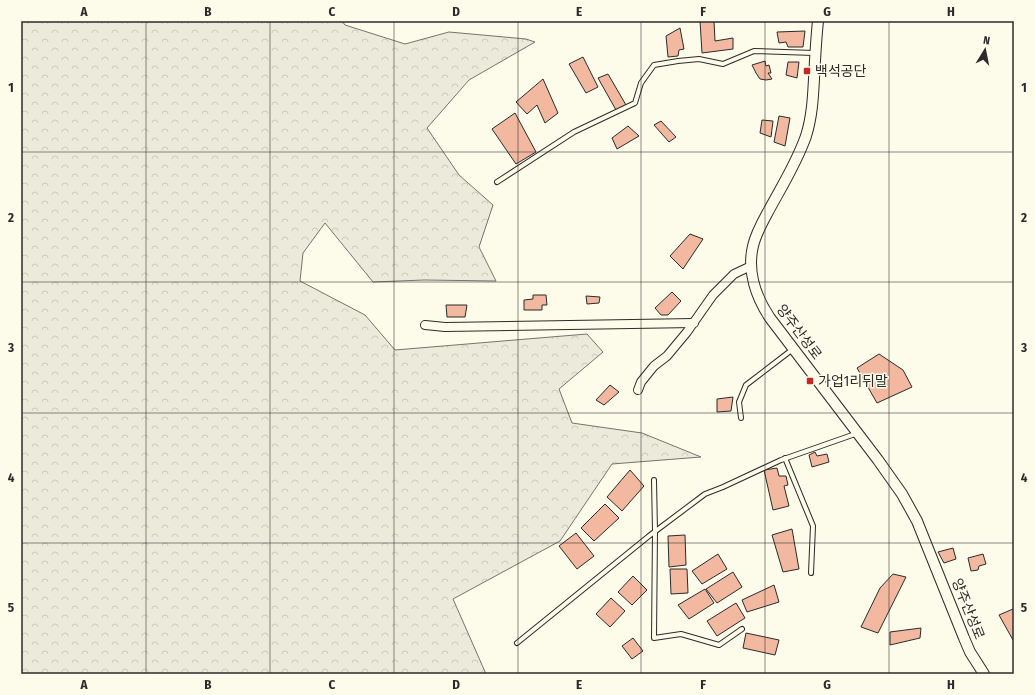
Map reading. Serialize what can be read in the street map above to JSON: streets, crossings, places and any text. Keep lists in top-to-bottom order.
{
  "streets": {
    "street": ["양주산성로"]
  },
  "places": {
    "transit": ["백석공단", "가업1리뒤말"]
  },
  "north": "top",
  "grid": {
    "columns": [
      "A",
      "B",
      "C",
      "D",
      "E",
      "F",
      "G",
      "H"
    ],
    "rows": [
      "1",
      "2",
      "3",
      "4",
      "5"
    ]
  }
}
